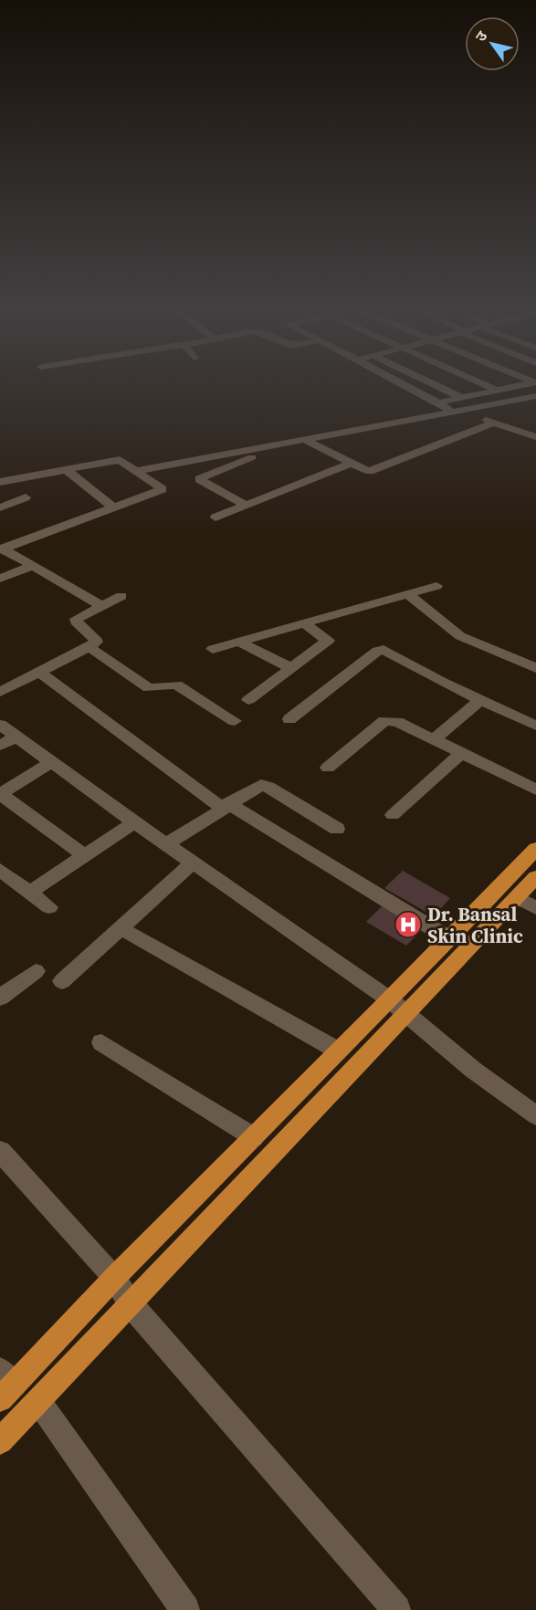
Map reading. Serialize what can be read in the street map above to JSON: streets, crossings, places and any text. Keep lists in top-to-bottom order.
{
  "places": {
    "hospital": ["Dr. Bansal Skin Clinic"]
  },
  "north": "top left"
}
